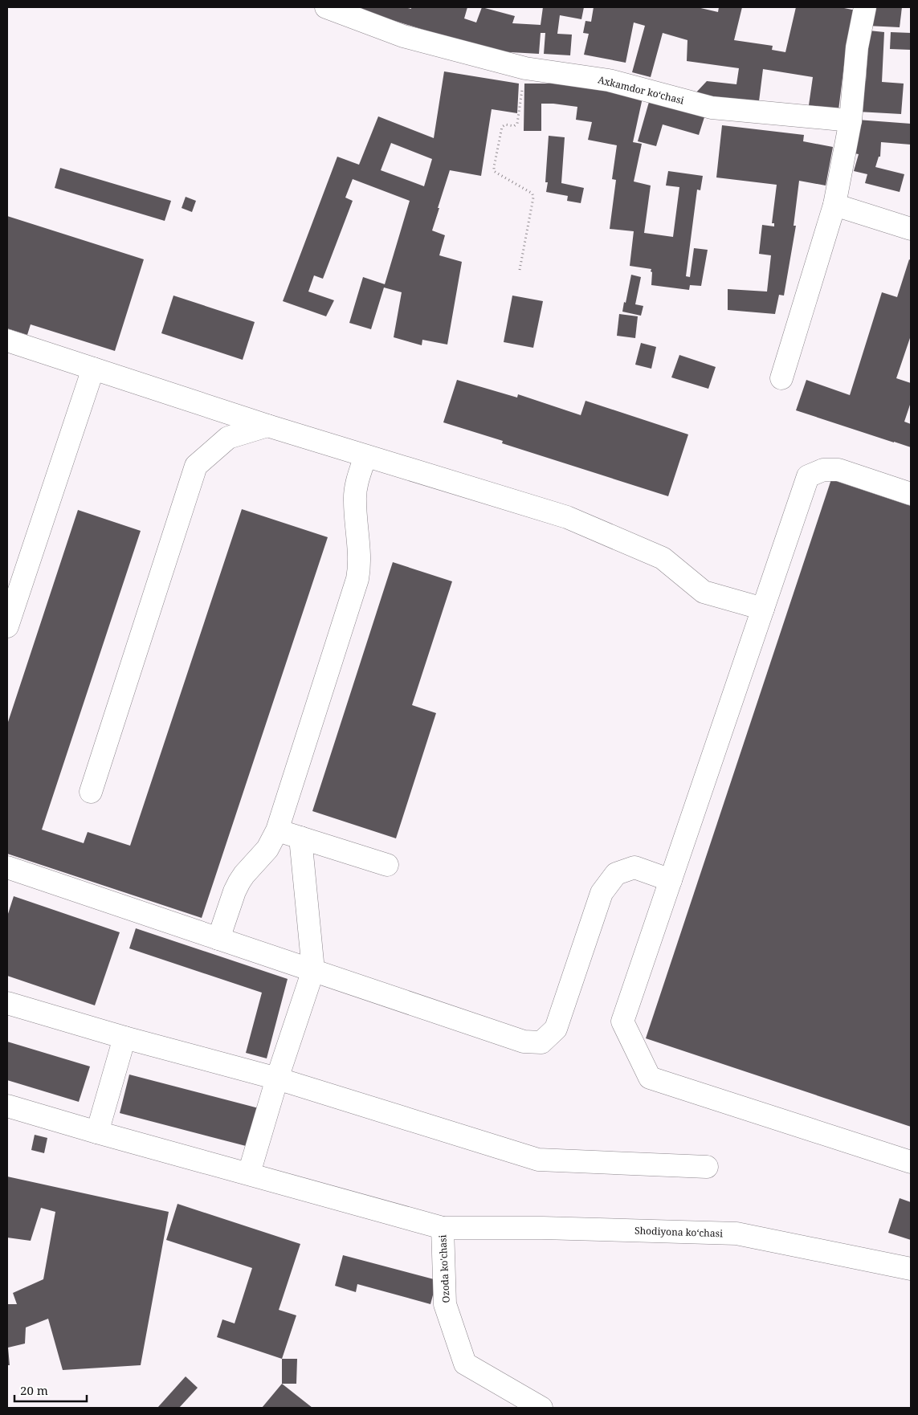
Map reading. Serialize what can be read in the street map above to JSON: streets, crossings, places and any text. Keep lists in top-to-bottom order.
{
  "streets": {
    "street": ["Axkamdor koʻchasi", "Shodiyona koʻchasi", "Ozoda ko'chasi"]
  },
  "crossings": [
    ["Shodiyona koʻchasi", "Ozoda ko'chasi"]
  ],
  "scale_bar": "20 m"
}
